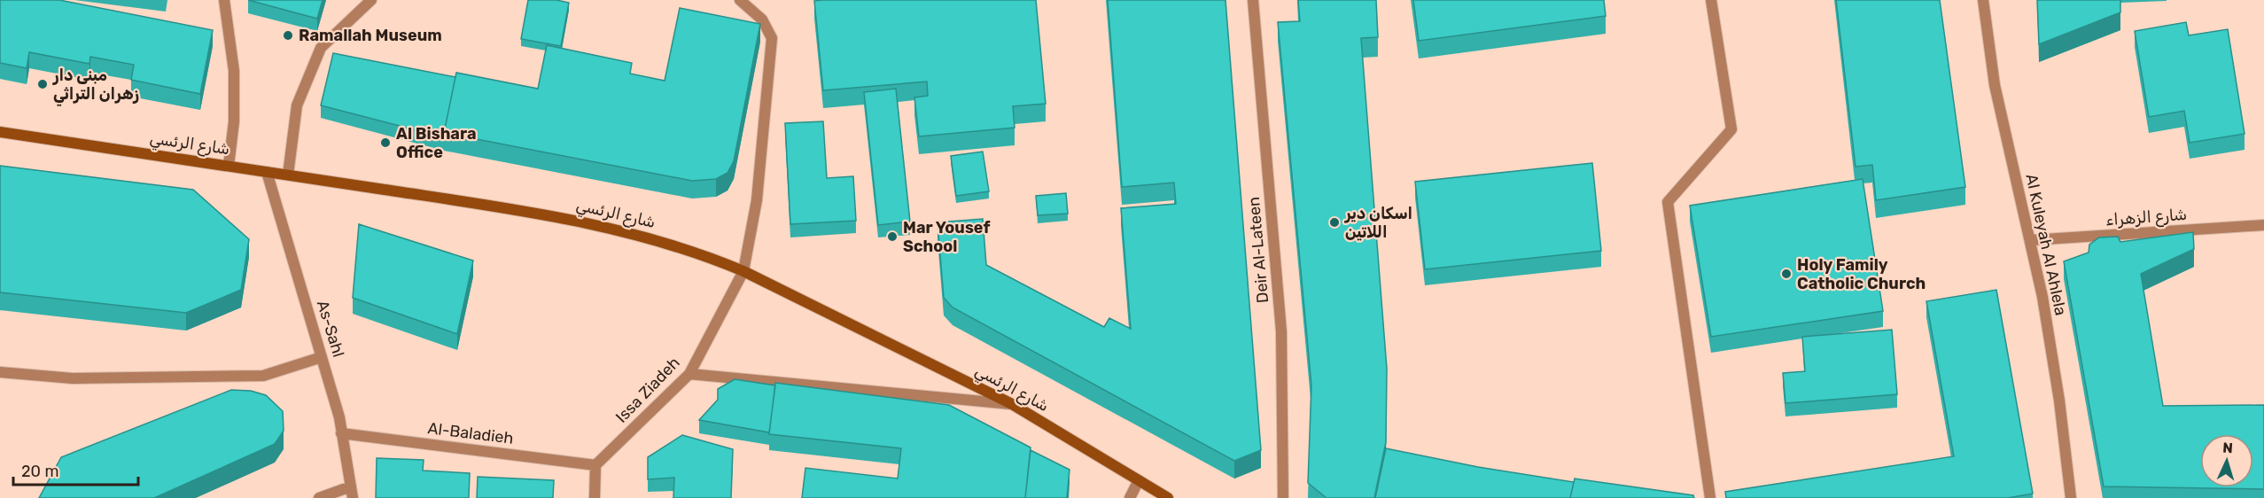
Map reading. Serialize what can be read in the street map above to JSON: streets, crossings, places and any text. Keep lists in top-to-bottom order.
{
  "streets": {
    "main road": ["شارع الرئسي"],
    "street": [
      "شارع الزهراء",
      "Al Kuleyah Al Ahlela",
      "Deir Al-Lateen",
      "As-Sahl",
      "Issa Ziadeh",
      "Al-Baladieh"
    ]
  },
  "crossings": [
    ["شارع الرئسي", "As-Sahl"],
    ["شارع الرئسي", "Issa Ziadeh"],
    ["شارع الزهراء", "Al Kuleyah Al Ahlela"],
    ["As-Sahl", "Al-Baladieh"],
    ["Issa Ziadeh", "Al-Baladieh"]
  ],
  "places": [
    "Ramallah Museum",
    "مبنى دار زهران التراثي",
    "Al Bishara Office",
    "اسكان دير اللاتين",
    "Mar Yousef School",
    "Holy Family Catholic Church"
  ],
  "scale_bar": "20 m",
  "north": "top"
}
